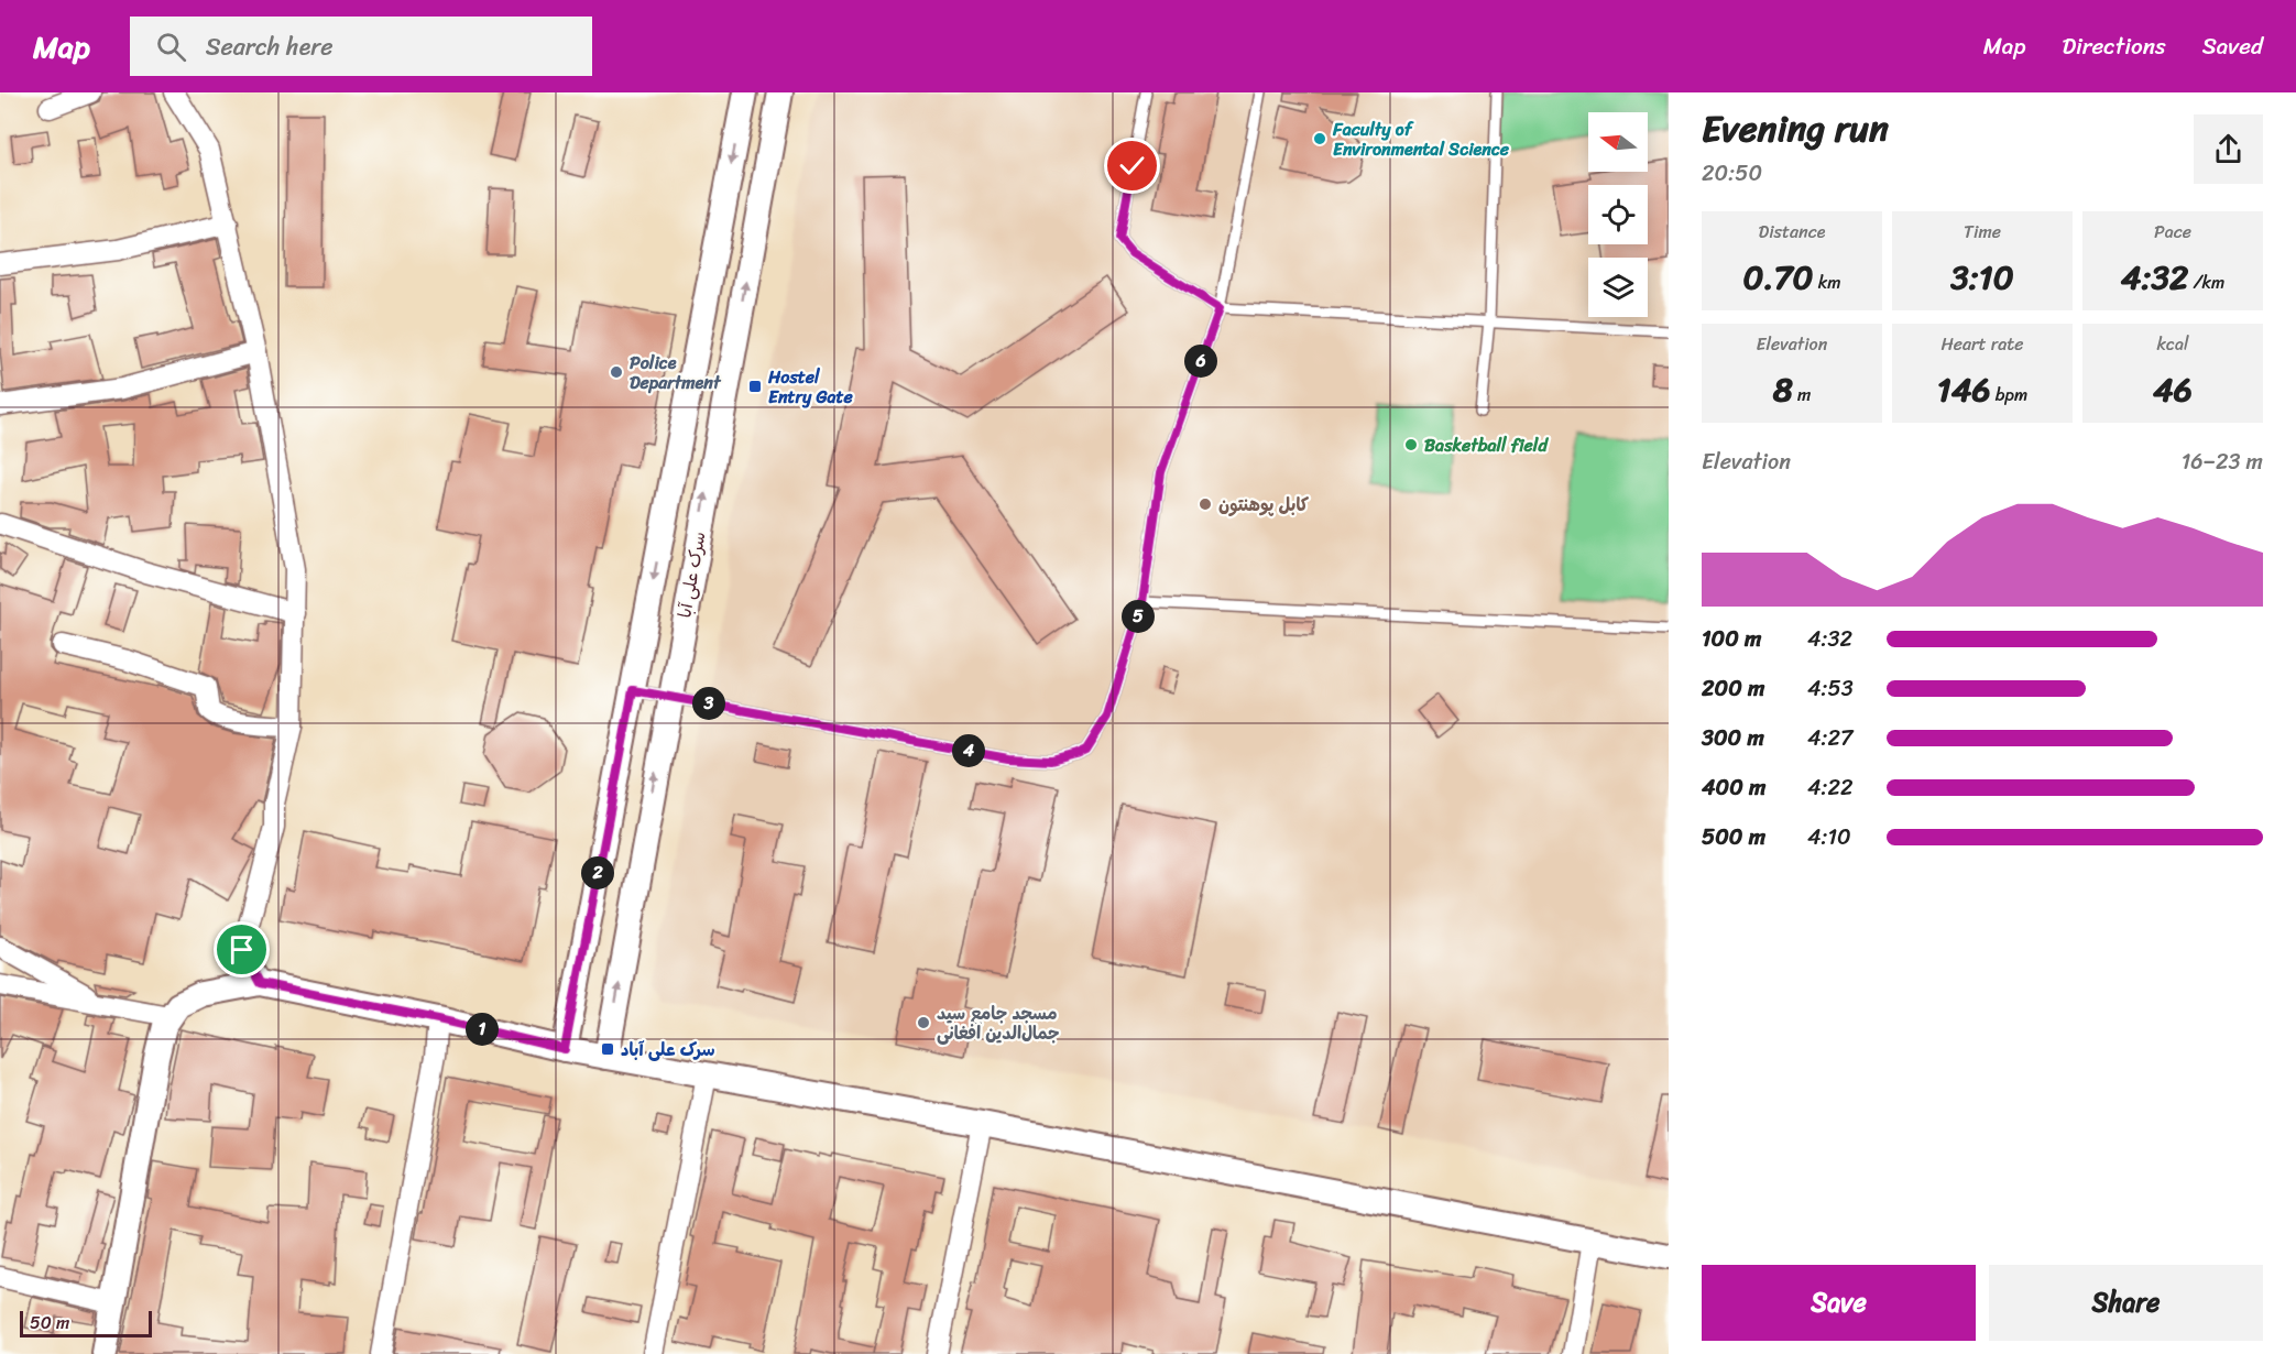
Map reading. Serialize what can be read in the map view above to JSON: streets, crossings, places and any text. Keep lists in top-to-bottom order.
{
  "streets": {
    "street": ["سرک علی آبا"]
  },
  "places": {
    "other": [
      "Faculty of Environmental Science",
      "Police Department",
      "Basketball field",
      "کابل پوهنتون",
      "مسجد جامع سید جمال‌الدین افغانی"
    ],
    "transit": ["Hostel Entry Gate", "سرک علی آباد"]
  },
  "scale_bar": "50 m",
  "north": "left",
  "page": {
    "header": "Map",
    "search": "Search here",
    "nav": ["Map", "Directions", "Saved"],
    "heading": ["Evening run", "20:50"],
    "stats": [
      ["Distance", "0.70 km"],
      ["Time", "3:10"],
      ["Pace", "4:32 /km"],
      ["Elevation", "8 m"],
      ["Heart rate", "146 bpm"],
      ["kcal", "46"]
    ],
    "pins": [
      "6",
      "5",
      "3",
      "4",
      "2",
      "1"
    ],
    "chart": ["Elevation", "16–23 m"],
    "list": [
      {
        "name": "100 m",
        "note": "4:32"
      },
      {
        "name": "200 m",
        "note": "4:53"
      },
      {
        "name": "300 m",
        "note": "4:27"
      },
      {
        "name": "400 m",
        "note": "4:22"
      },
      {
        "name": "500 m",
        "note": "4:10"
      }
    ],
    "buttons": ["Save", "Share"],
    "scale": "50 m"
  }
}
